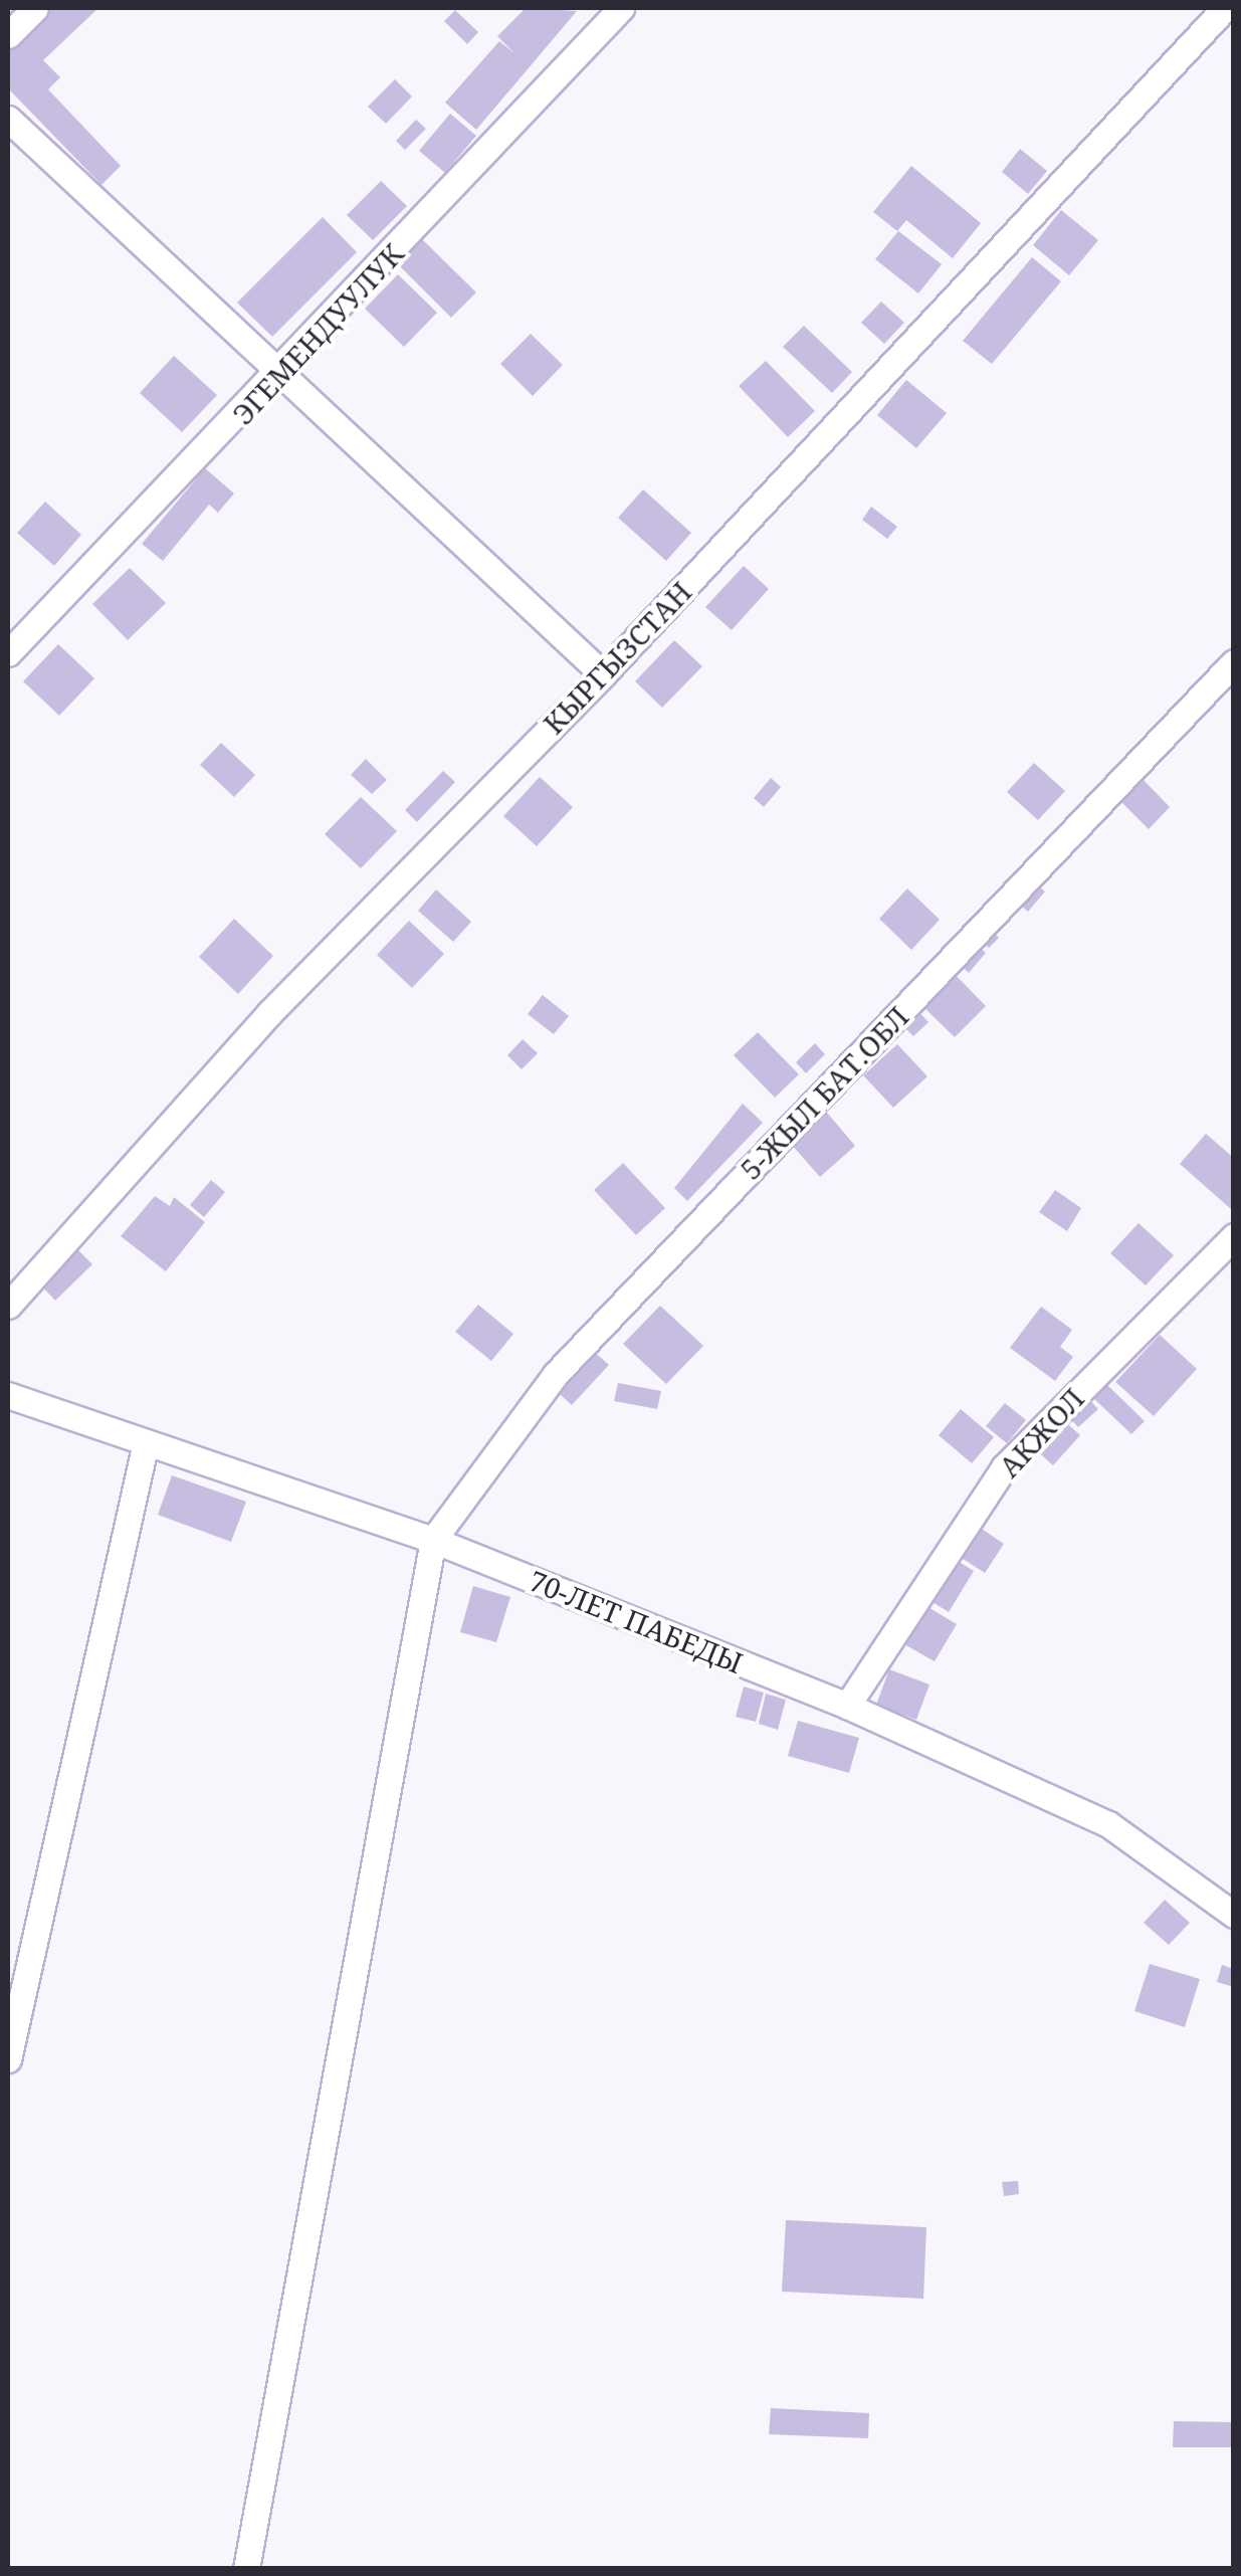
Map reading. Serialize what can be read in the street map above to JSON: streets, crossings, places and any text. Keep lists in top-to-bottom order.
{
  "streets": {
    "street": [
      "ЭГЕМЕНДУУЛУК",
      "КЫРГЫЗСТАН",
      "5-ЖЫЛ БАТ.ОБЛ",
      "АКЖОЛ",
      "70-ЛЕТ ПАБЕДЫ"
    ]
  },
  "crossings": [
    ["5-ЖЫЛ БАТ.ОБЛ", "70-ЛЕТ ПАБЕДЫ"],
    ["АКЖОЛ", "70-ЛЕТ ПАБЕДЫ"]
  ]
}
